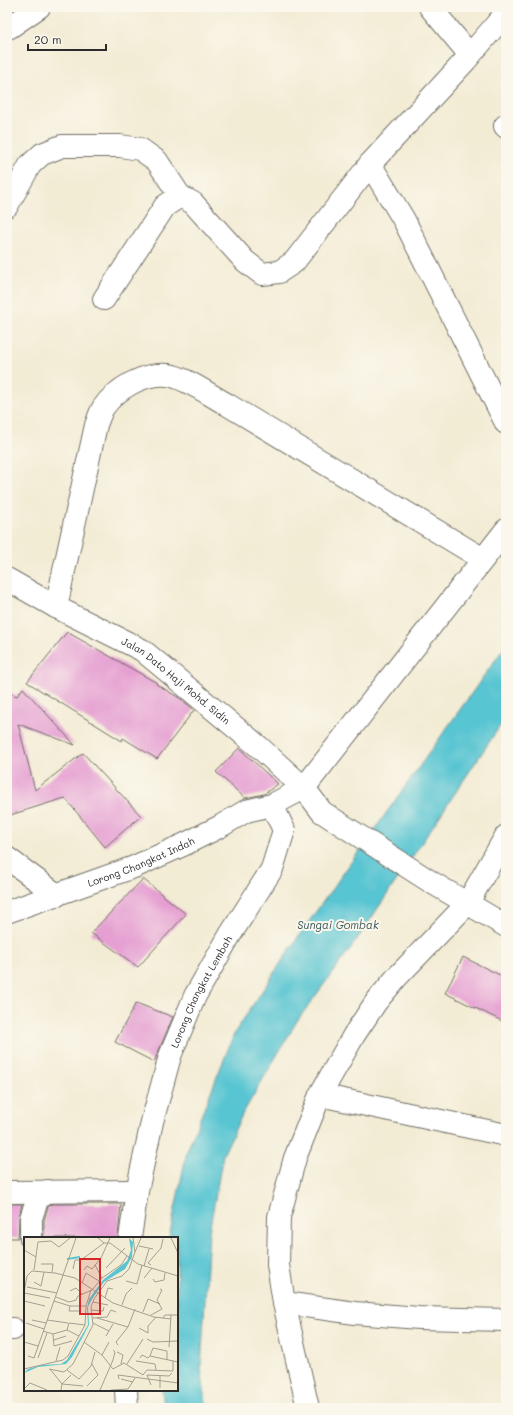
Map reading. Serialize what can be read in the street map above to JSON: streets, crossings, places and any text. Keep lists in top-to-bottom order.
{
  "streets": {
    "street": ["Jalan Dato Haji Mohd. Sidin", "Lorong Changkat Indah", "Lorong Changkat Lembah"]
  },
  "crossings": [
    ["Jalan Dato Haji Mohd. Sidin", "Lorong Changkat Indah"],
    ["Lorong Changkat Indah", "Lorong Changkat Lembah"]
  ],
  "water": ["Sungai Gombak"],
  "scale_bar": "20 m"
}
